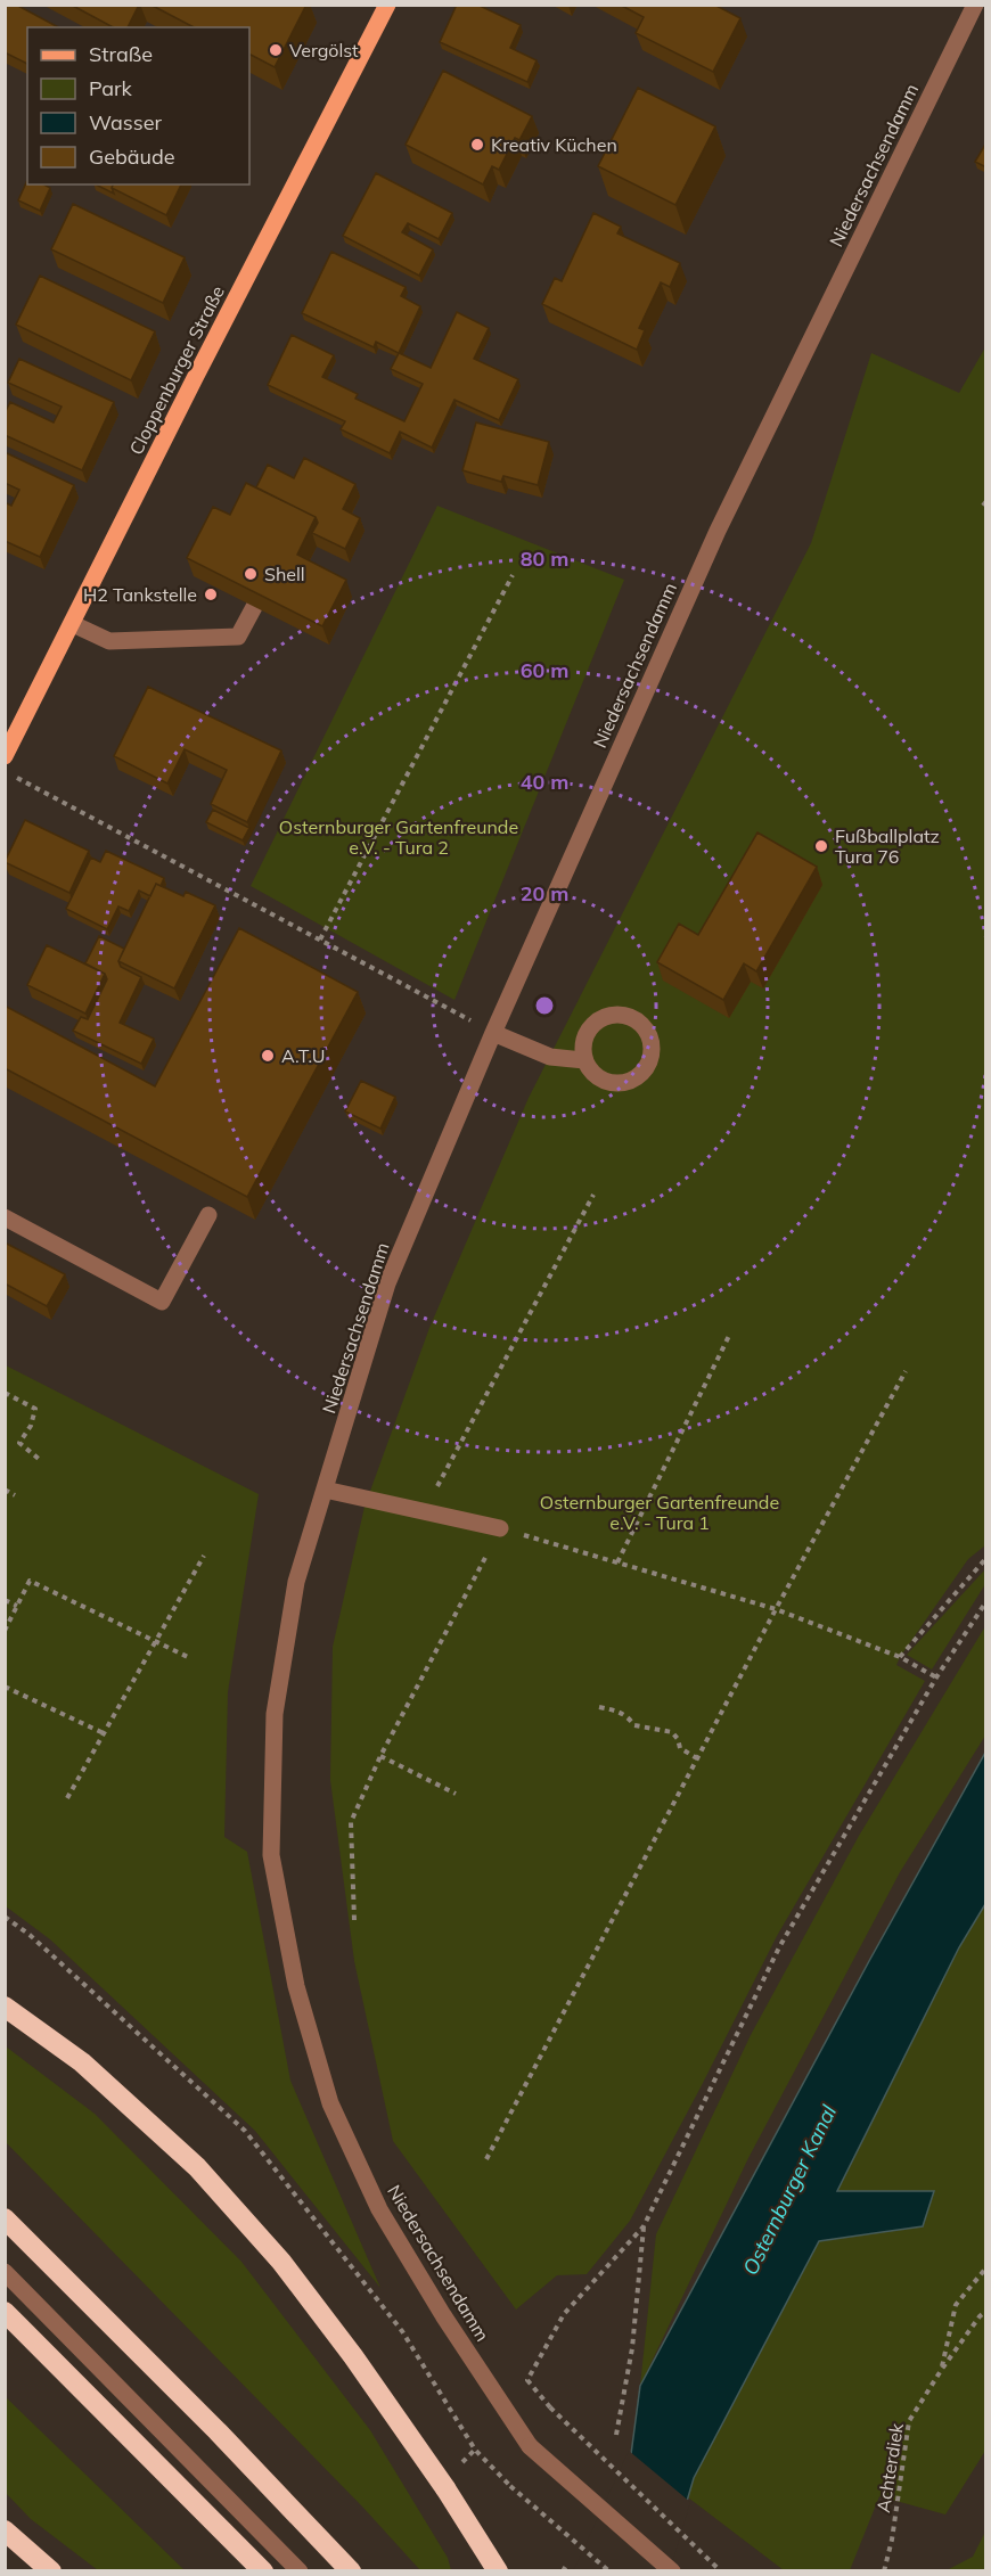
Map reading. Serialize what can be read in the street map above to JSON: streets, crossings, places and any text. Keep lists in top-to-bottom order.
{
  "streets": {
    "main road": ["Cloppenburger Straße"],
    "street": ["Niedersachsendamm"],
    "path": ["Achterdiek"]
  },
  "water": ["Osternburger Kanal"],
  "parks": ["Osternburger Gartenfreunde e.V. - Tura 2", "Osternburger Gartenfreunde e.V. - Tura 1"],
  "places": [
    "Vergölst",
    "Kreativ Küchen",
    "Shell",
    "H2 Tankstelle",
    "Fußballplatz Tura 76",
    "A.T.U"
  ],
  "legend": [
    "Straße",
    "Park",
    "Wasser",
    "Gebäude"
  ],
  "rings": [
    "80 m",
    "60 m",
    "40 m",
    "20 m"
  ]
}
